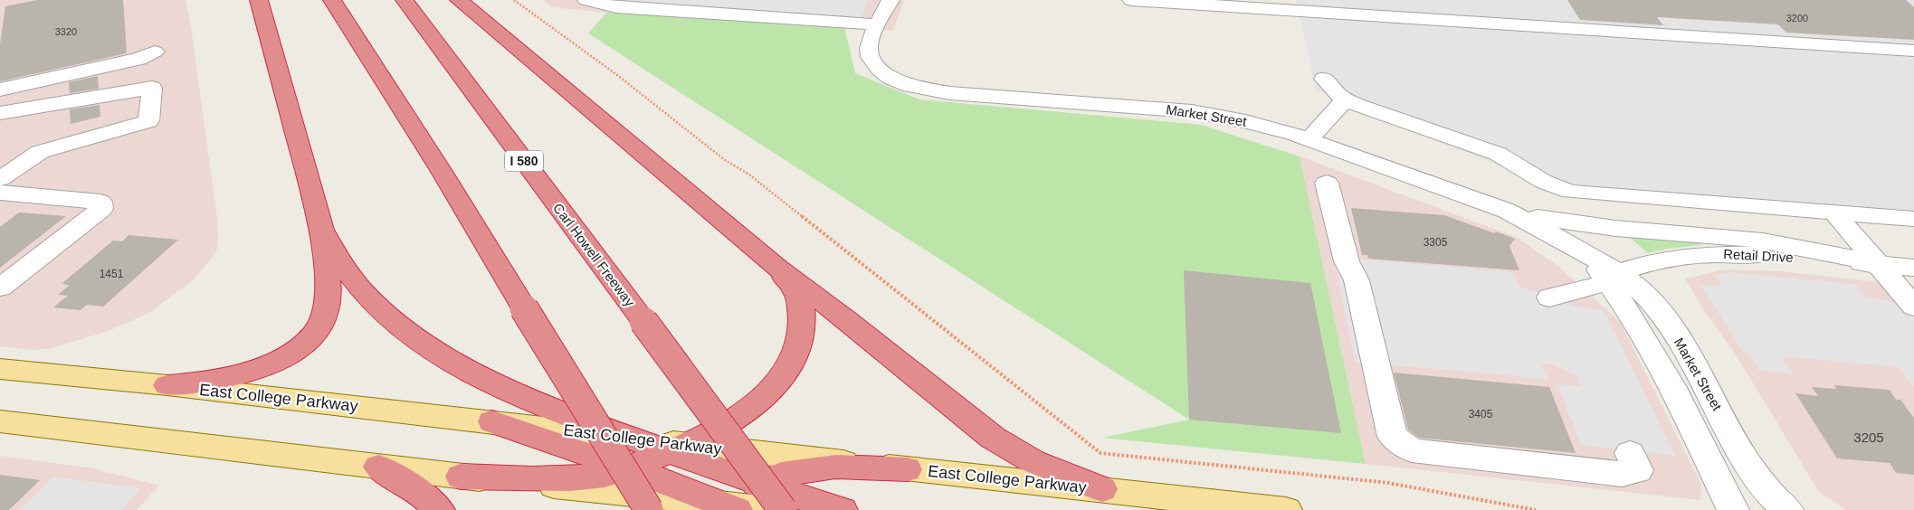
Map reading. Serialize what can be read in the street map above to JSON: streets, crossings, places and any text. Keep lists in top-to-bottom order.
{
  "streets": {
    "highway": ["I 580", "Carl Howell Freeway"],
    "main road": ["East College Parkway"],
    "street": ["Market Street", "Retail Drive"]
  },
  "crossings": [
    ["Market Street", "Retail Drive"]
  ],
  "house_numbers": [
    "3200",
    "3320",
    "3305",
    "1451",
    "3405",
    "3205"
  ]
}
